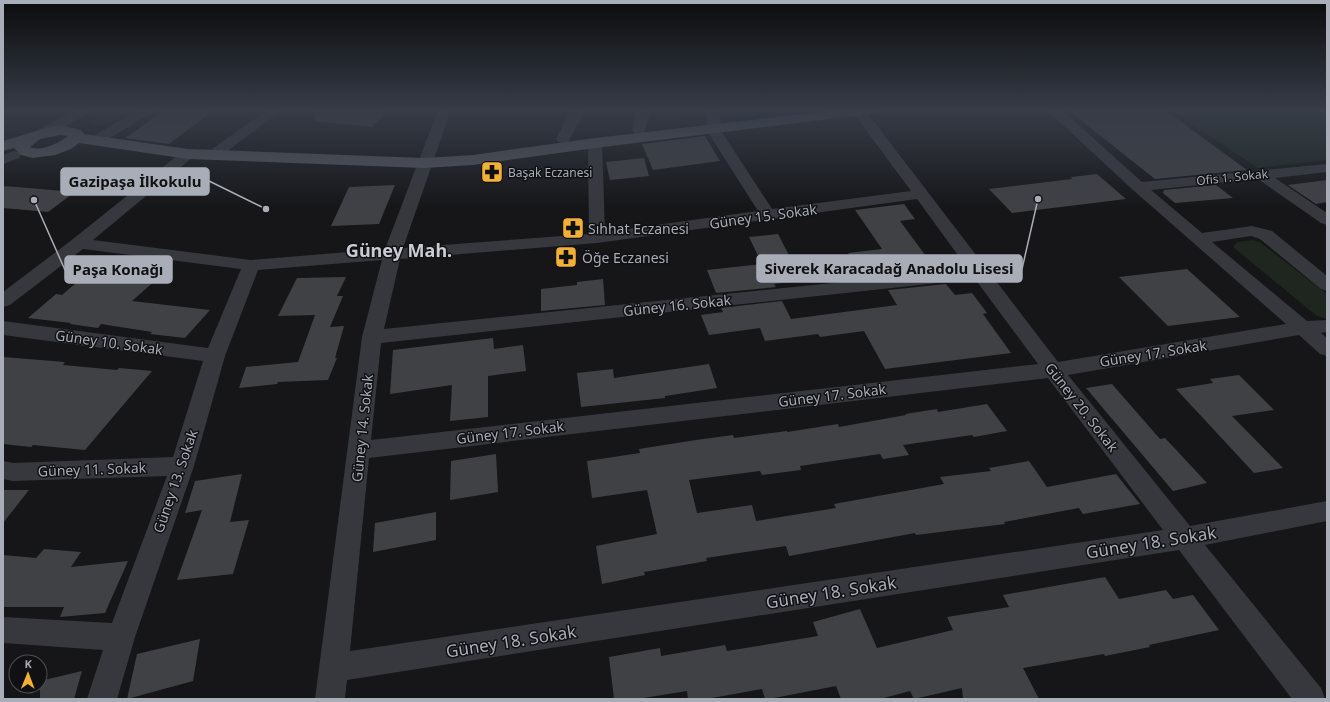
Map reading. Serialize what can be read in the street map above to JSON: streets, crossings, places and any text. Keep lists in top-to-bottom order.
{
  "streets": {
    "street": [
      "Ofis 1. Sokak",
      "Güney 15. Sokak",
      "Güney 16. Sokak",
      "Güney 10. Sokak",
      "Güney 17. Sokak",
      "Güney 20. Sokak",
      "Güney 14. Sokak",
      "Güney 11. Sokak",
      "Güney 13. Sokak",
      "Güney 18. Sokak"
    ]
  },
  "crossings": [
    ["Güney 15. Sokak", "Güney 20. Sokak"],
    ["Güney 15. Sokak", "Güney 14. Sokak"],
    ["Güney 15. Sokak", "Güney 13. Sokak"],
    ["Güney 16. Sokak", "Güney 20. Sokak"],
    ["Güney 16. Sokak", "Güney 14. Sokak"],
    ["Güney 10. Sokak", "Güney 13. Sokak"],
    ["Güney 17. Sokak", "Güney 20. Sokak"],
    ["Güney 17. Sokak", "Güney 14. Sokak"],
    ["Güney 20. Sokak", "Güney 18. Sokak"],
    ["Güney 14. Sokak", "Güney 18. Sokak"],
    ["Güney 11. Sokak", "Güney 13. Sokak"]
  ],
  "districts": ["Güney Mah."],
  "places": {
    "pharmacy": ["Başak Eczanesi", "Sıhhat Eczanesi", "Öğe Eczanesi"],
    "other": ["Siverek Karacadağ Anadolu Lisesi", "Paşa Konağı", "Gazipaşa İlkokulu"]
  },
  "north": "top"
}
